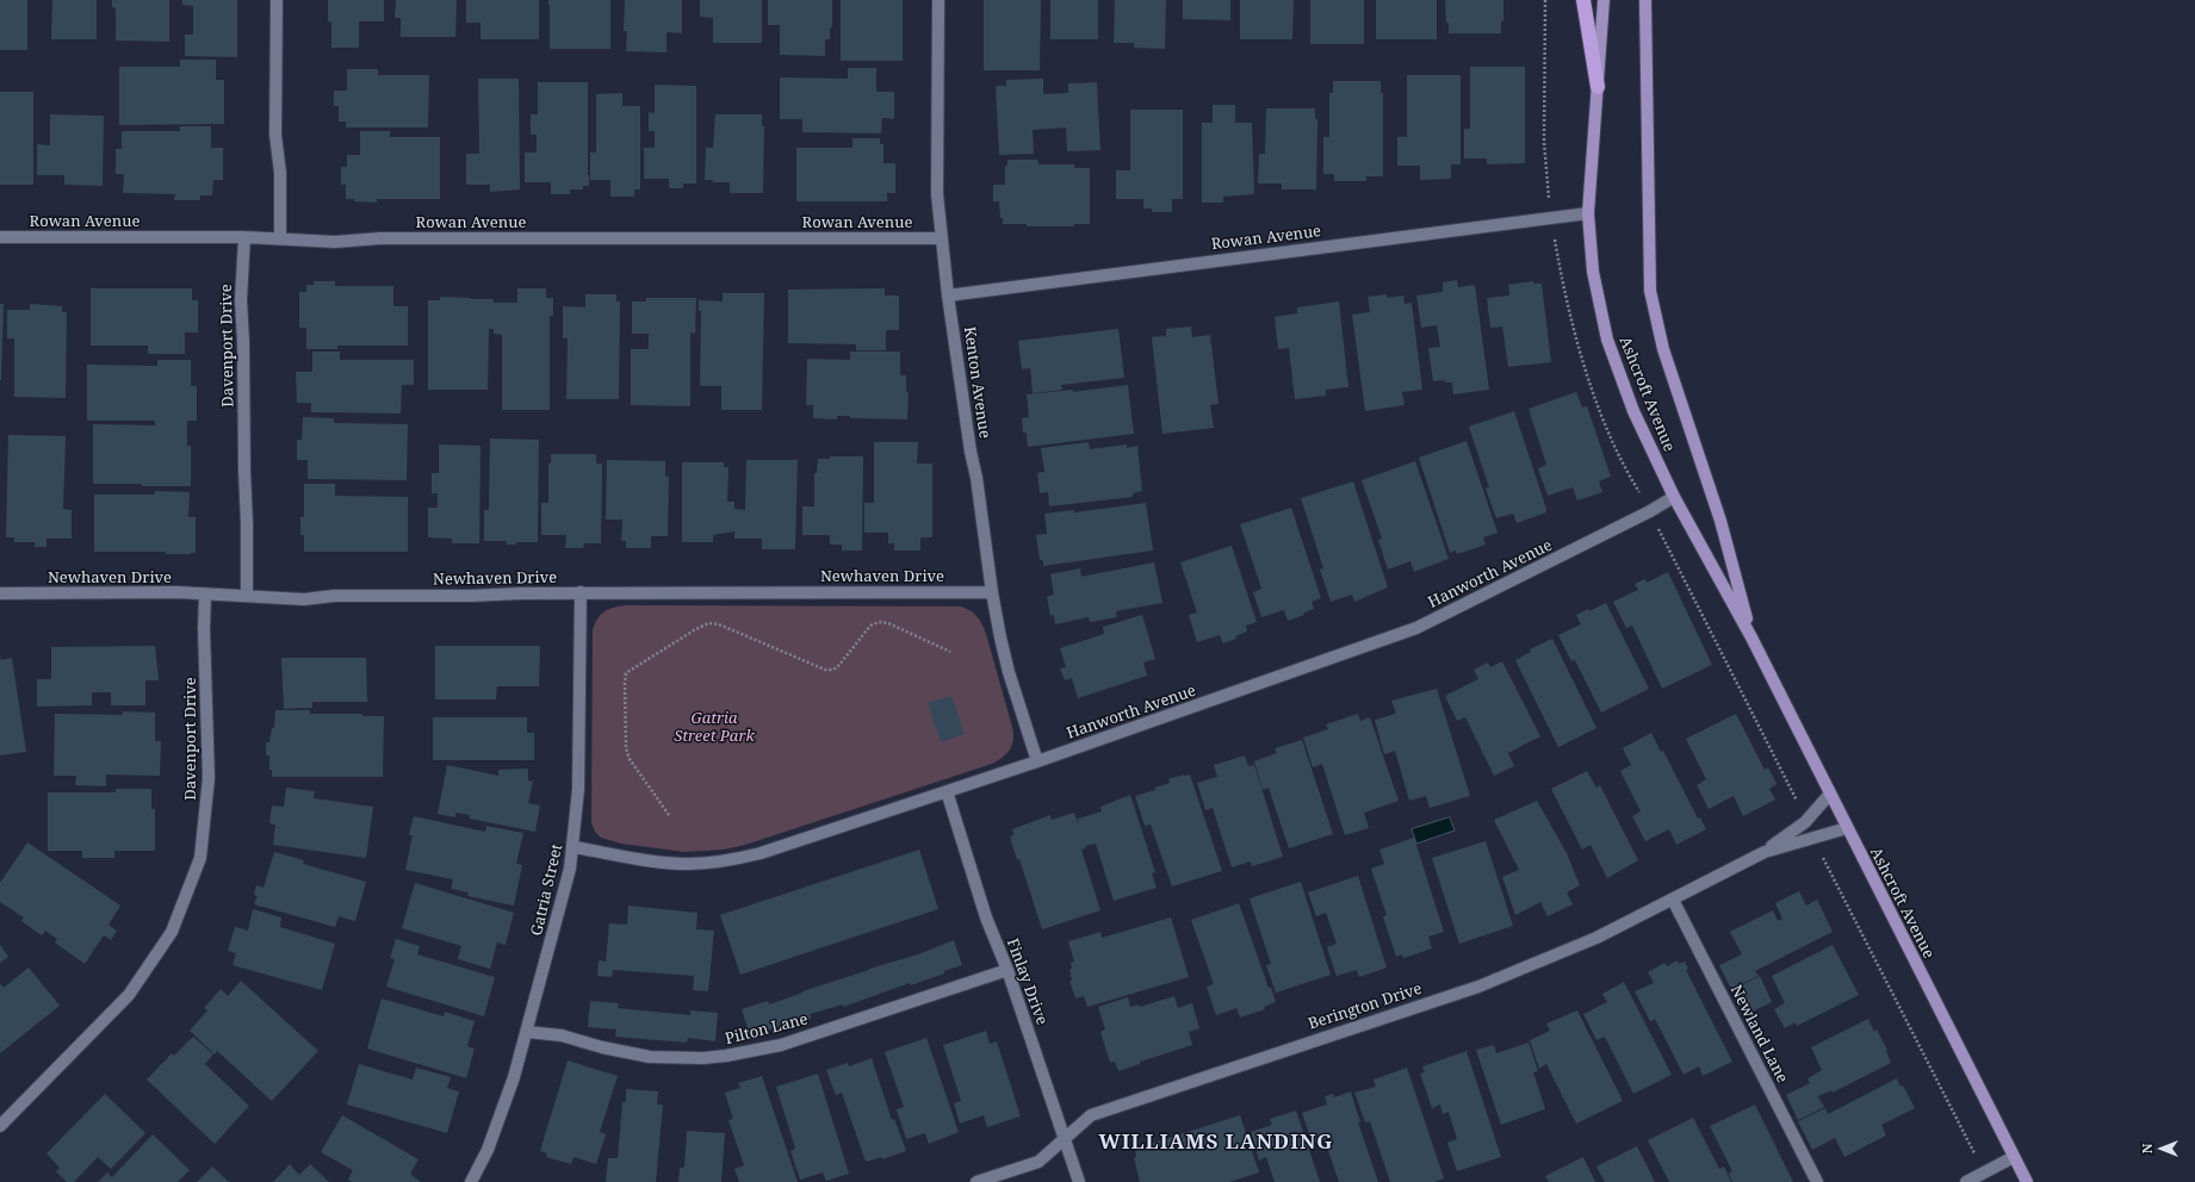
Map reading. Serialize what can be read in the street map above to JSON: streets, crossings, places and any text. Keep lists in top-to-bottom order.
{
  "streets": {
    "main road": ["Ashcroft Avenue"],
    "street": [
      "Rowan Avenue",
      "Davenport Drive",
      "Kenton Avenue",
      "Hanworth Avenue",
      "Newhaven Drive",
      "Gatria Street",
      "Finlay Drive",
      "Berington Drive",
      "Pilton Lane",
      "Newland Lane"
    ]
  },
  "crossings": [
    ["Rowan Avenue", "Davenport Drive"],
    ["Rowan Avenue", "Kenton Avenue"],
    ["Rowan Avenue", "Ashcroft Avenue"],
    ["Davenport Drive", "Newhaven Drive"],
    ["Kenton Avenue", "Hanworth Avenue"],
    ["Kenton Avenue", "Newhaven Drive"],
    ["Ashcroft Avenue", "Hanworth Avenue"],
    ["Ashcroft Avenue", "Berington Drive"],
    ["Hanworth Avenue", "Gatria Street"],
    ["Hanworth Avenue", "Finlay Drive"],
    ["Newhaven Drive", "Gatria Street"],
    ["Gatria Street", "Pilton Lane"],
    ["Finlay Drive", "Berington Drive"],
    ["Finlay Drive", "Pilton Lane"],
    ["Berington Drive", "Newland Lane"]
  ],
  "districts": ["WILLIAMS LANDING"],
  "parks": ["Gatria Street Park"],
  "north": "left"
}
